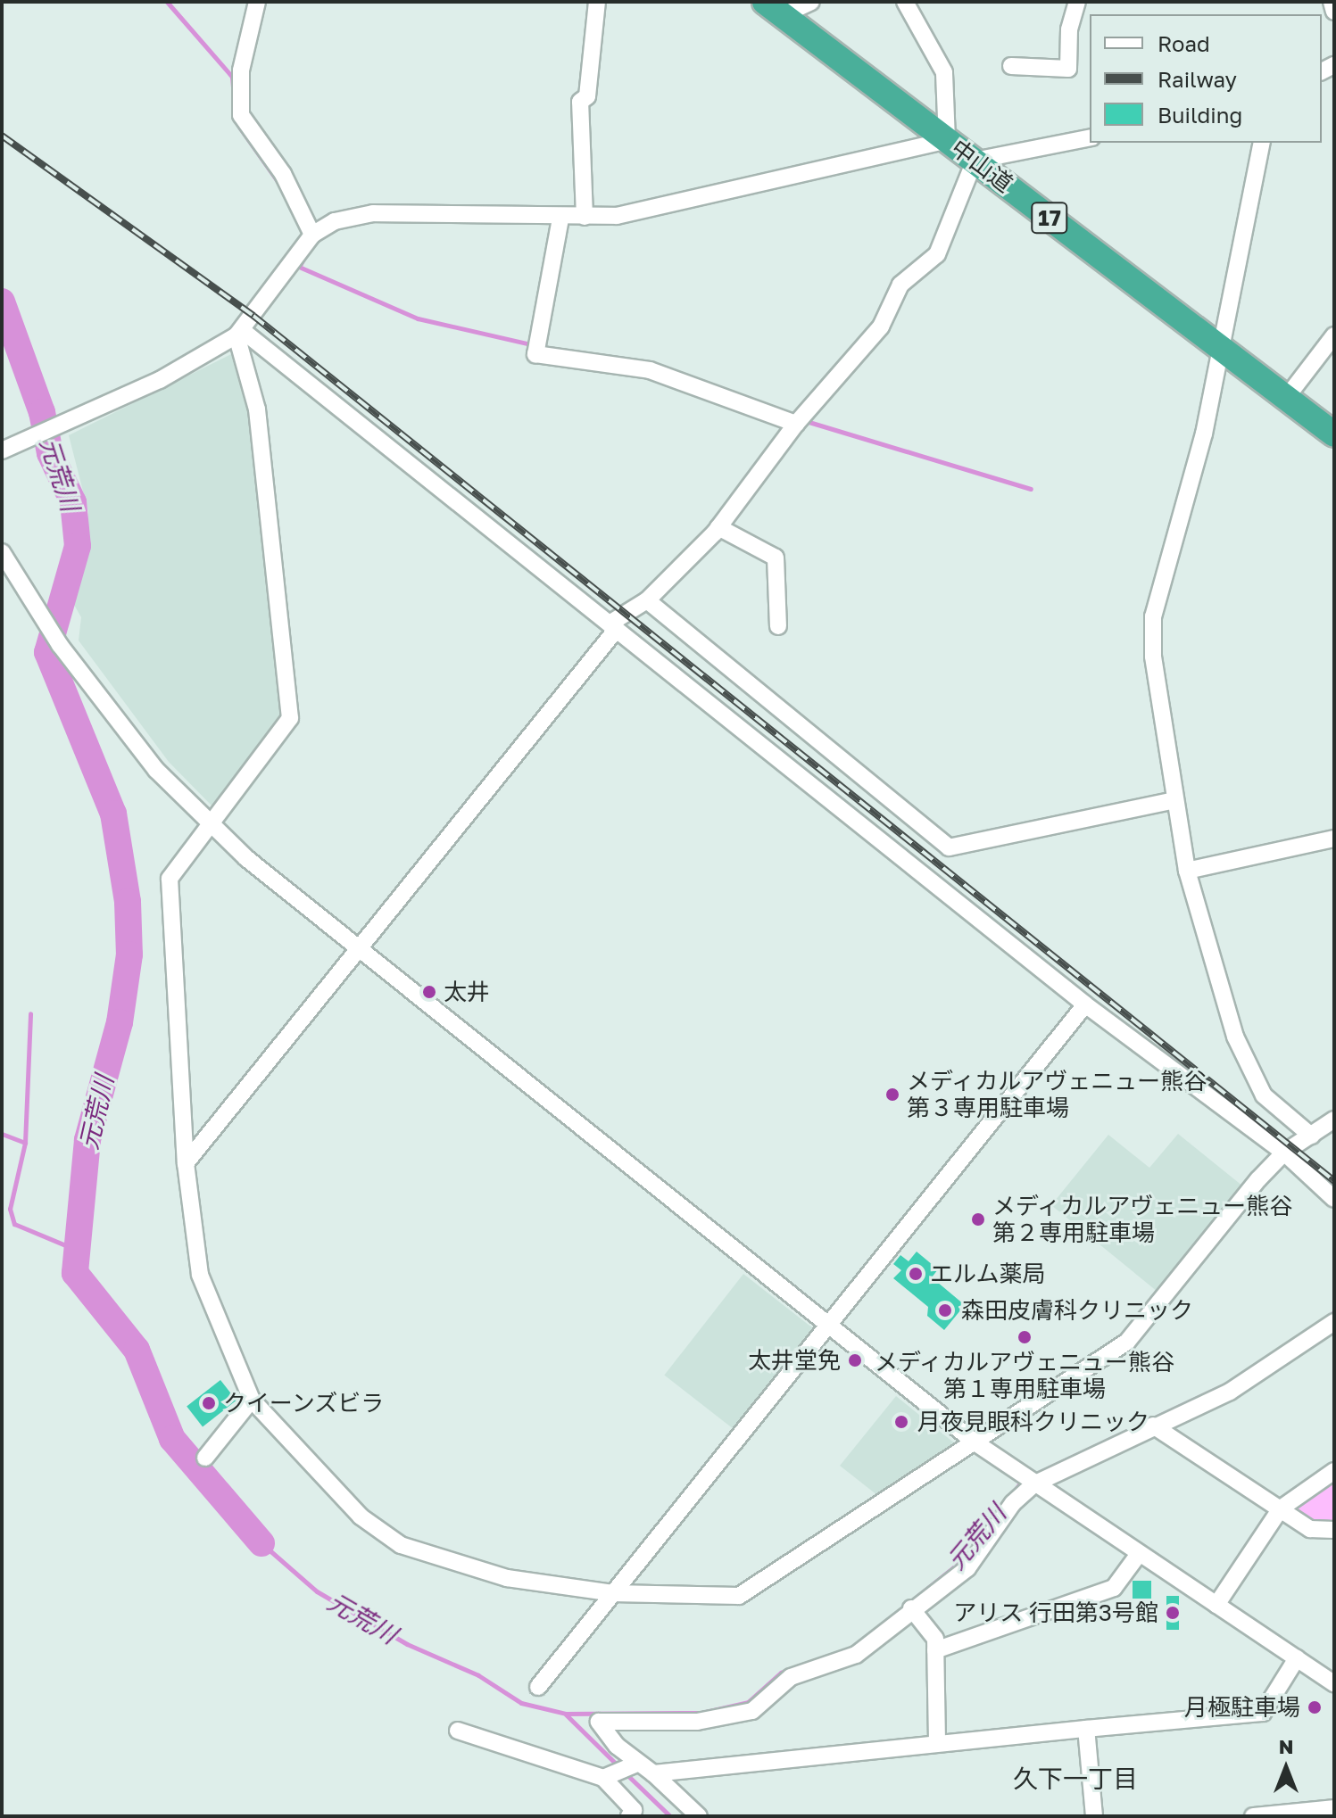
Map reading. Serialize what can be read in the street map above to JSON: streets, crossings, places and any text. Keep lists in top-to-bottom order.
{
  "streets": {
    "highway": ["中山道", "17"]
  },
  "districts": ["久下一丁目"],
  "water": ["元荒川"],
  "places": [
    "太井",
    "メディカルアヴェニュー熊谷 第３専用駐車場",
    "メディカルアヴェニュー熊谷 第２専用駐車場",
    "エルム薬局",
    "森田皮膚科クリニック",
    "メディカルアヴェニュー熊谷 第１専用駐車場",
    "太井堂免",
    "クイーンズビラ",
    "月夜見眼科クリニック",
    "アリス 行田第3号館",
    "月極駐車場"
  ],
  "legend": ["Road", "Railway", "Building"],
  "north": "top"
}
